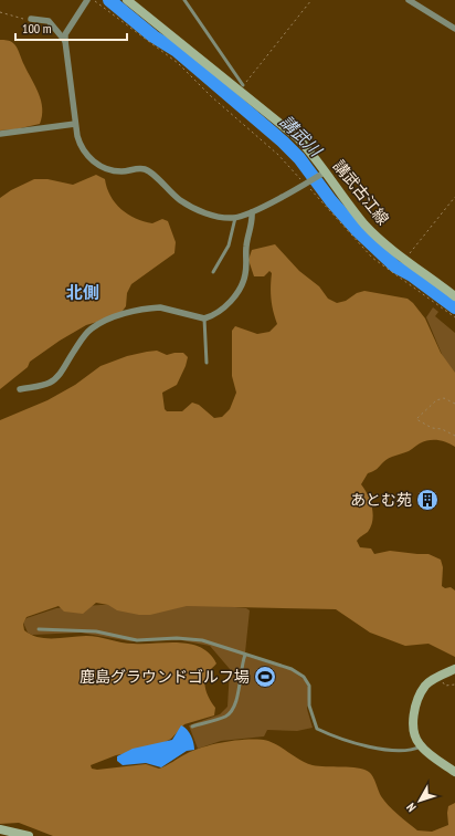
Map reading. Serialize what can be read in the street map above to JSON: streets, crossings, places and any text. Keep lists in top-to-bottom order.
{
  "streets": {
    "main road": ["講武古江線"]
  },
  "districts": ["北側"],
  "water": ["講武川"],
  "places": {
    "building": ["あとむ苑"],
    "sports": ["鹿島グラウンドゴルフ場"]
  },
  "scale_bar": "100 m",
  "north": "bottom left"
}
